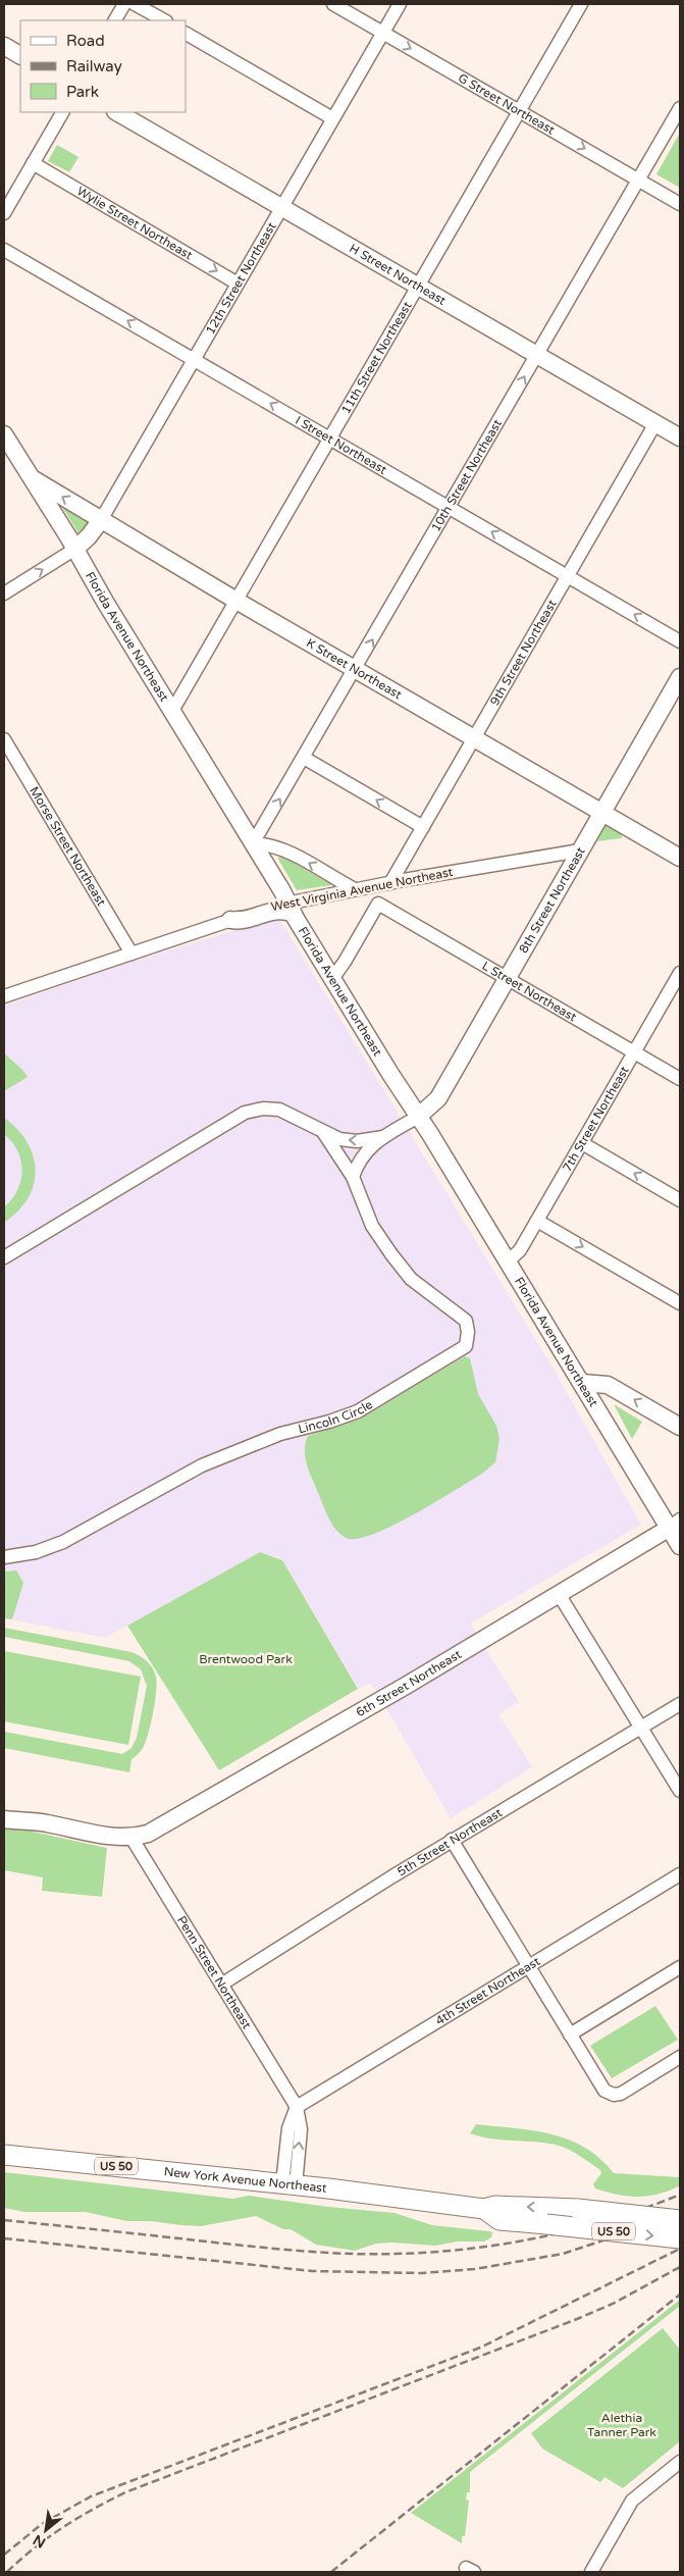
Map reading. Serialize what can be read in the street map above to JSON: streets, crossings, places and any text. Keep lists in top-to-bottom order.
{
  "streets": {
    "highway": ["US 50", "New York Avenue Northeast"],
    "main road": [
      "H Street Northeast",
      "12th Street Northeast",
      "Florida Avenue Northeast",
      "K Street Northeast",
      "8th Street Northeast",
      "6th Street Northeast"
    ],
    "street": [
      "G Street Northeast",
      "Wylie Street Northeast",
      "11th Street Northeast",
      "I Street Northeast",
      "10th Street Northeast",
      "9th Street Northeast",
      "Morse Street Northeast",
      "West Virginia Avenue Northeast",
      "L Street Northeast",
      "7th Street Northeast",
      "Lincoln Circle",
      "5th Street Northeast",
      "Penn Street Northeast",
      "4th Street Northeast"
    ]
  },
  "crossings": [
    ["G Street Northeast", "12th Street Northeast"],
    ["G Street Northeast", "11th Street Northeast"],
    ["G Street Northeast", "10th Street Northeast"],
    ["Wylie Street Northeast", "12th Street Northeast"],
    ["H Street Northeast", "12th Street Northeast"],
    ["H Street Northeast", "11th Street Northeast"],
    ["H Street Northeast", "10th Street Northeast"],
    ["H Street Northeast", "9th Street Northeast"],
    ["12th Street Northeast", "I Street Northeast"],
    ["12th Street Northeast", "Florida Avenue Northeast"],
    ["12th Street Northeast", "K Street Northeast"],
    ["11th Street Northeast", "I Street Northeast"],
    ["11th Street Northeast", "Florida Avenue Northeast"],
    ["11th Street Northeast", "K Street Northeast"],
    ["I Street Northeast", "10th Street Northeast"],
    ["I Street Northeast", "9th Street Northeast"],
    ["10th Street Northeast", "Florida Avenue Northeast"],
    ["10th Street Northeast", "K Street Northeast"],
    ["Florida Avenue Northeast", "K Street Northeast"],
    ["Florida Avenue Northeast", "West Virginia Avenue Northeast"],
    ["Florida Avenue Northeast", "8th Street Northeast"],
    ["Florida Avenue Northeast", "L Street Northeast"],
    ["Florida Avenue Northeast", "7th Street Northeast"],
    ["Florida Avenue Northeast", "Lincoln Circle"],
    ["Florida Avenue Northeast", "6th Street Northeast"],
    ["9th Street Northeast", "K Street Northeast"],
    ["9th Street Northeast", "West Virginia Avenue Northeast"],
    ["K Street Northeast", "8th Street Northeast"],
    ["West Virginia Avenue Northeast", "8th Street Northeast"],
    ["8th Street Northeast", "L Street Northeast"],
    ["8th Street Northeast", "Lincoln Circle"],
    ["L Street Northeast", "7th Street Northeast"],
    ["6th Street Northeast", "Penn Street Northeast"],
    ["5th Street Northeast", "Penn Street Northeast"],
    ["Penn Street Northeast", "4th Street Northeast"]
  ],
  "one_way": [
    "G Street Northeast",
    "Wylie Street Northeast",
    "I Street Northeast",
    "10th Street Northeast"
  ],
  "parks": ["Brentwood Park", "Alethia Tanner Park"],
  "legend": ["Road", "Railway", "Park"],
  "north": "bottom left"
}
